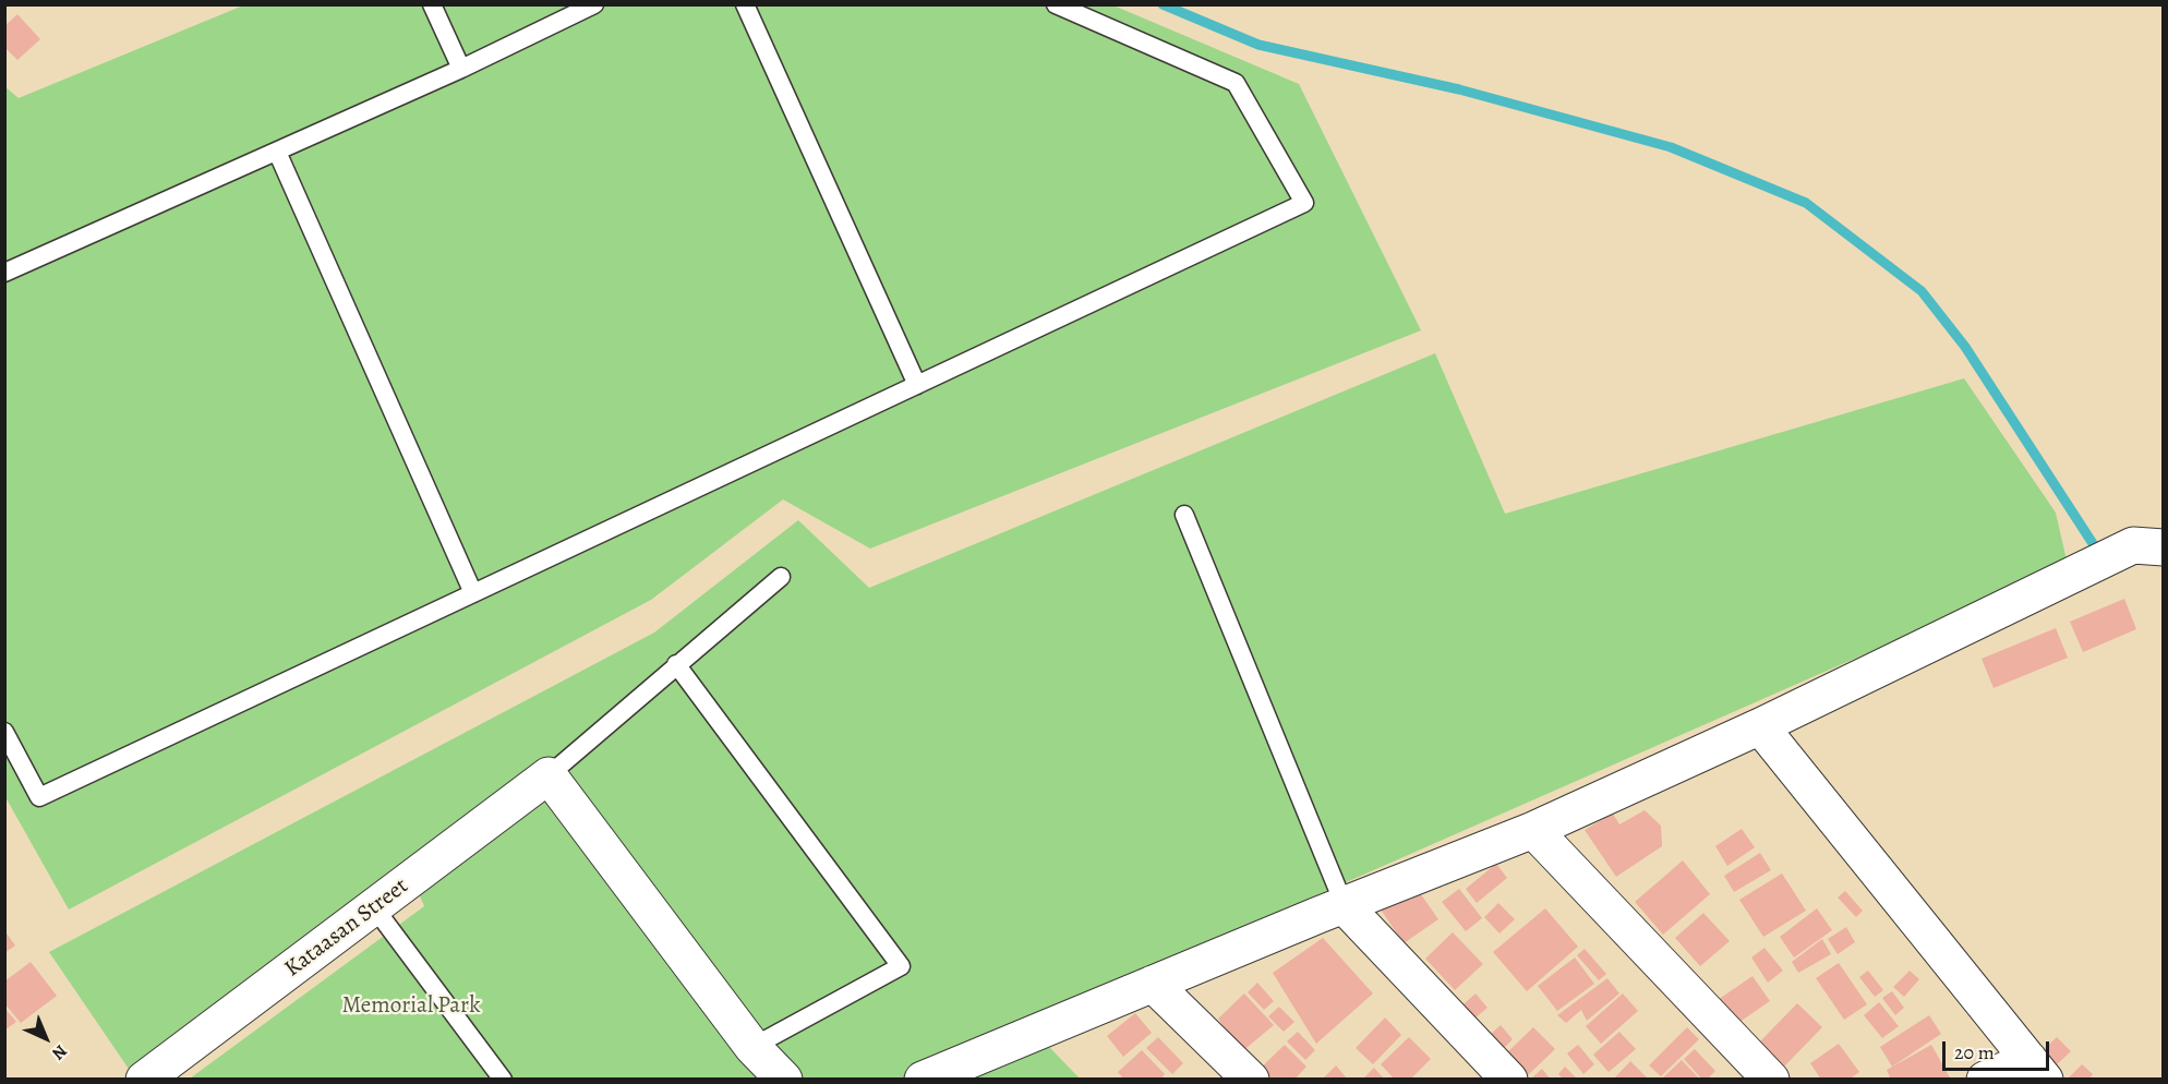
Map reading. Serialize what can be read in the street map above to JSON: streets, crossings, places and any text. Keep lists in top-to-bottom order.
{
  "streets": {
    "street": ["Kataasan Street"]
  },
  "parks": ["Memorial Park"],
  "scale_bar": "20 m",
  "north": "bottom right"
}
